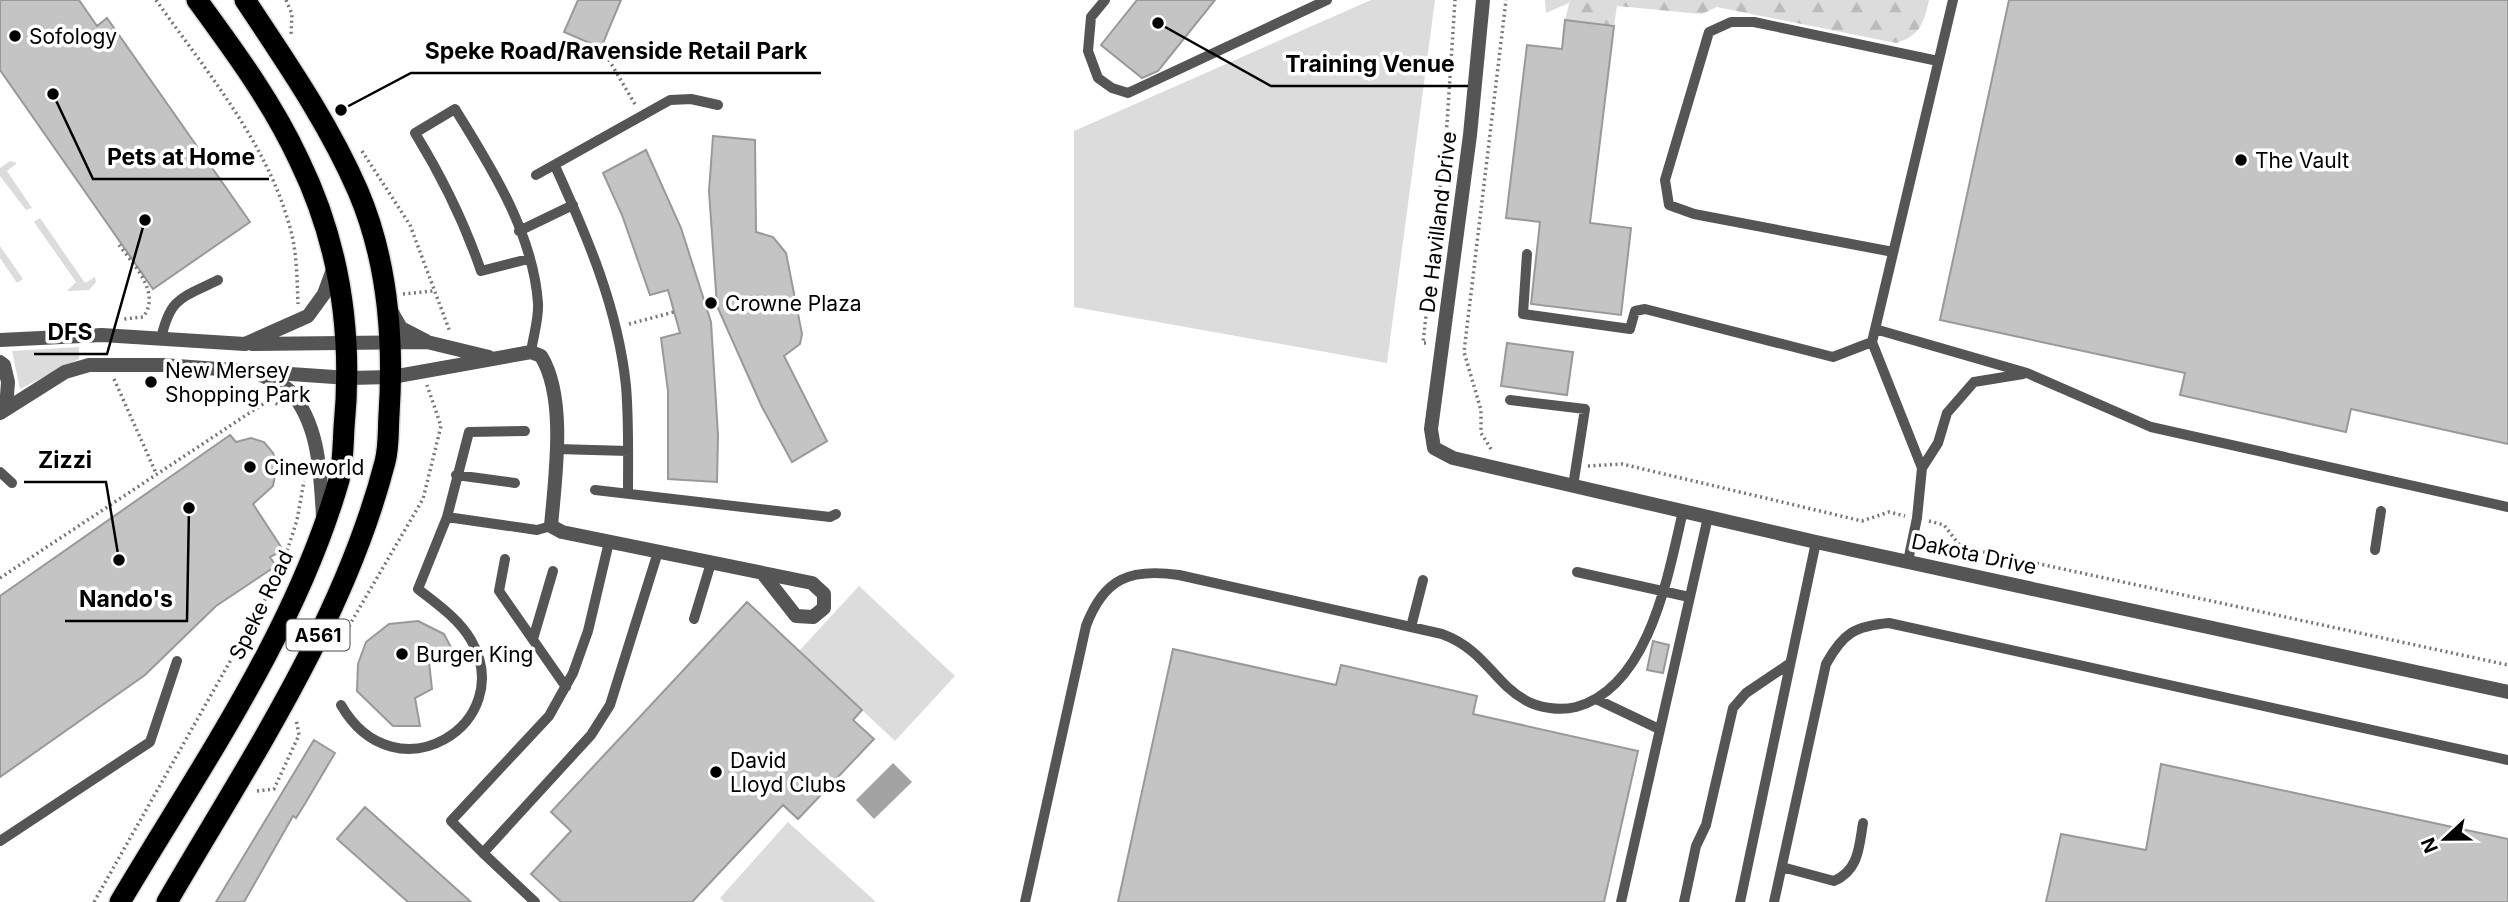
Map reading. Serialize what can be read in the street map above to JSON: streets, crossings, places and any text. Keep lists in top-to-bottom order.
{
  "streets": {
    "highway": ["Speke Road", "A561"],
    "street": ["De Havilland Drive", "Dakota Drive"]
  },
  "crossings": [
    ["De Havilland Drive", "Dakota Drive"]
  ],
  "places": [
    "Training Venue",
    "Sofology",
    "Pets at Home",
    "Speke Road/Ravenside Retail Park",
    "The Vault",
    "DFS",
    "Crowne Plaza",
    "New Mersey Shopping Park",
    "Cineworld",
    "Nando's",
    "Zizzi",
    "Burger King",
    "David Lloyd Clubs"
  ],
  "north": "left"
}
